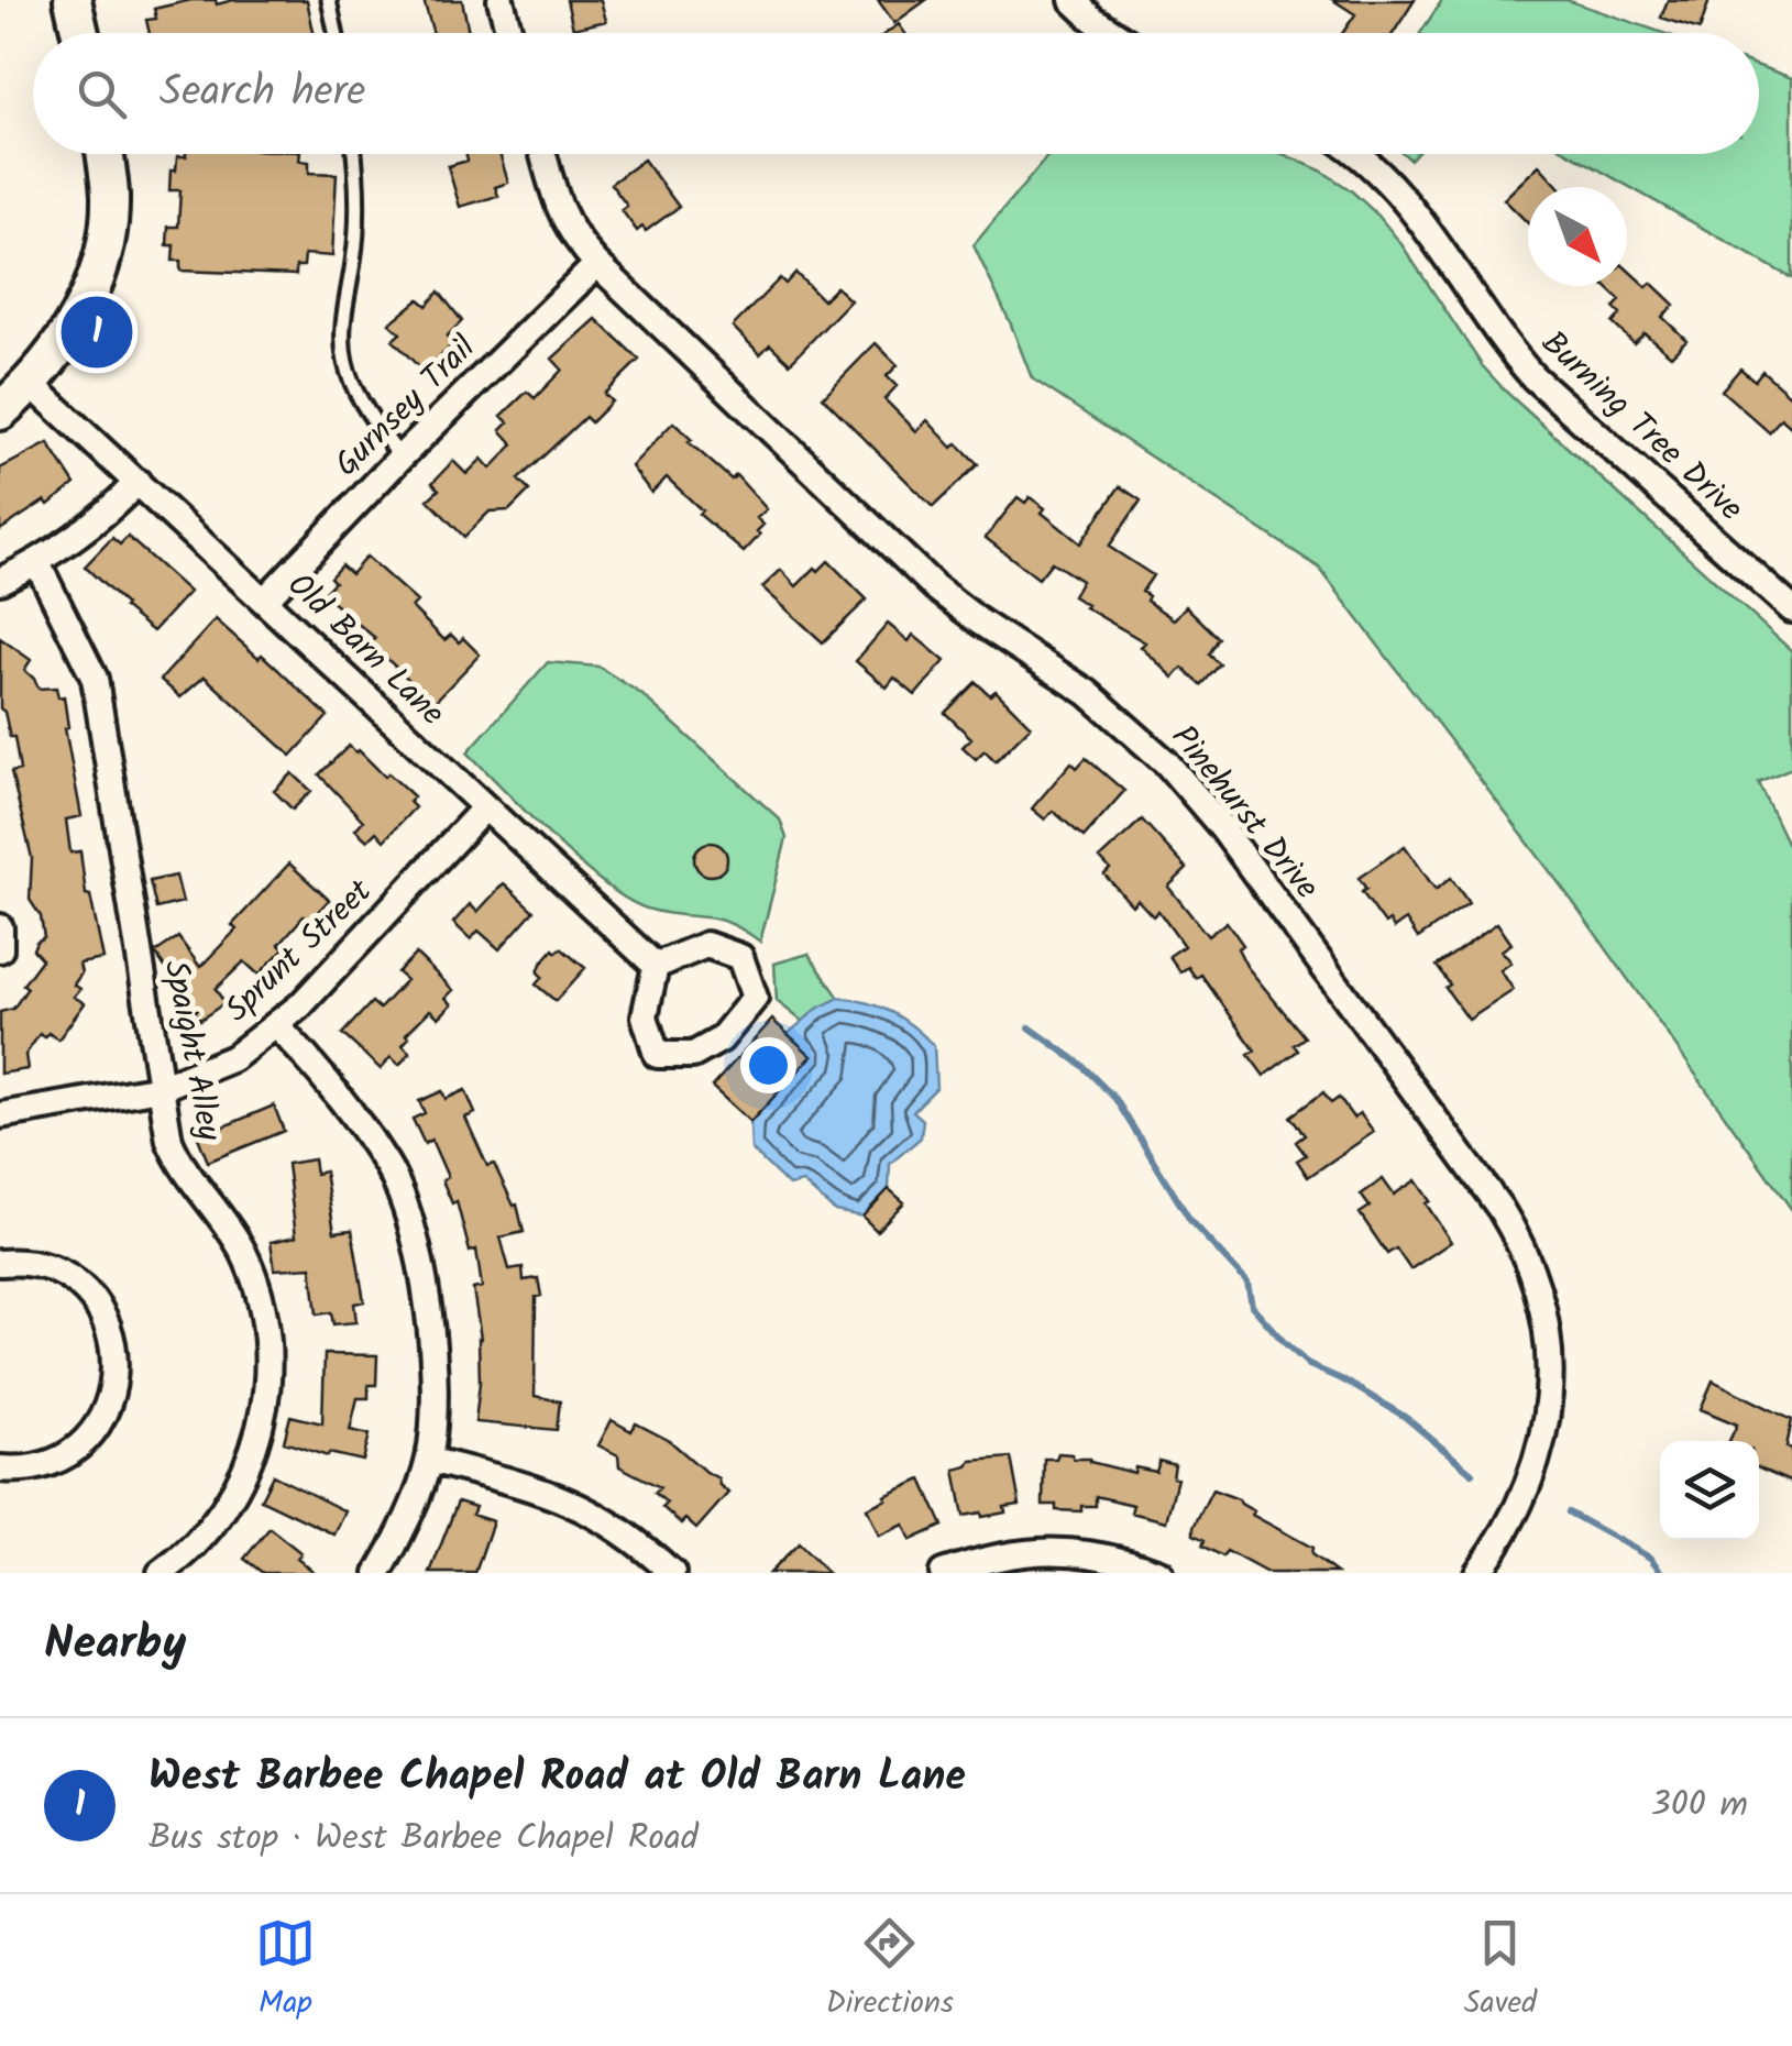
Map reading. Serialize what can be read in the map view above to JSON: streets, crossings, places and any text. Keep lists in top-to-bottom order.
{
  "streets": {
    "street": [
      "Gurnsey Trail",
      "Burning Tree Drive",
      "Old Barn Lane",
      "Pinehurst Drive",
      "Sprunt Street",
      "Spaight Alley"
    ]
  },
  "crossings": [
    ["Gurnsey Trail", "Old Barn Lane"],
    ["Gurnsey Trail", "Pinehurst Drive"],
    ["Old Barn Lane", "Sprunt Street"],
    ["Sprunt Street", "Spaight Alley"]
  ],
  "north": "bottom right",
  "page": {
    "search": "Search here",
    "pins": "1",
    "heading": "Nearby",
    "list": [
      {
        "mark": "1",
        "name": "West Barbee Chapel Road at Old Barn Lane",
        "note": "Bus stop · West Barbee Chapel Road",
        "value": "300 m"
      }
    ],
    "nav": ["Map", "Directions", "Saved"]
  }
}
